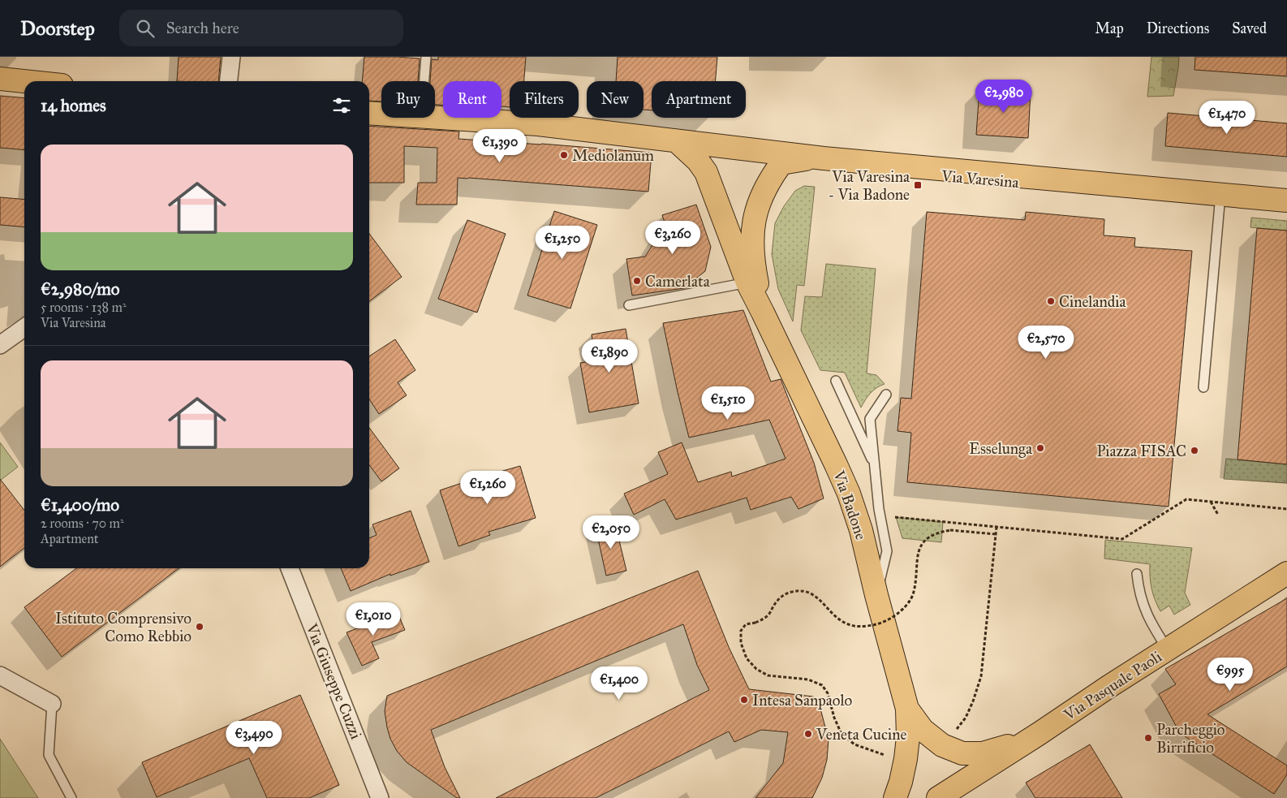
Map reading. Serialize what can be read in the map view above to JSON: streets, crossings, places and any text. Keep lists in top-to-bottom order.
{
  "streets": {
    "main road": ["Via Varesina", "Via Badone", "Via Pasquale Paoli"],
    "street": ["Via Giuseppe Cuzzi"]
  },
  "crossings": [
    ["Via Varesina", "Via Badone"],
    ["Via Badone", "Via Pasquale Paoli"]
  ],
  "places": {
    "other": [
      "Mediolanum",
      "Camerlata",
      "Cinelandia",
      "Esselunga",
      "Piazza FISAC",
      "Istituto Comprensivo Como Rebbio",
      "Intesa Sanpaolo",
      "Veneta Cucine",
      "Parcheggio Birrificio"
    ],
    "transit": ["Via Varesina - Via Badone"]
  },
  "page": {
    "header": "Doorstep",
    "search": "Search here",
    "nav": ["Map", "Directions", "Saved"],
    "price": [
      "€2,980",
      "€1,470",
      "€1,390",
      "€3,260",
      "€1,250",
      "€2,570",
      "€1,890",
      "€1,510",
      "€1,260",
      "€2,050",
      "€1,010",
      "€995",
      "€1,400",
      "€3,490"
    ],
    "chip": [
      "Buy",
      "Rent",
      "Filters",
      "New",
      "Apartment"
    ],
    "heading": "14 homes",
    "list": [
      {
        "name": "€2,980/mo",
        "note": "5 rooms · 138 m² · Via Varesina"
      },
      {
        "name": "€1,400/mo",
        "note": "2 rooms · 70 m² · Apartment"
      }
    ]
  }
}
